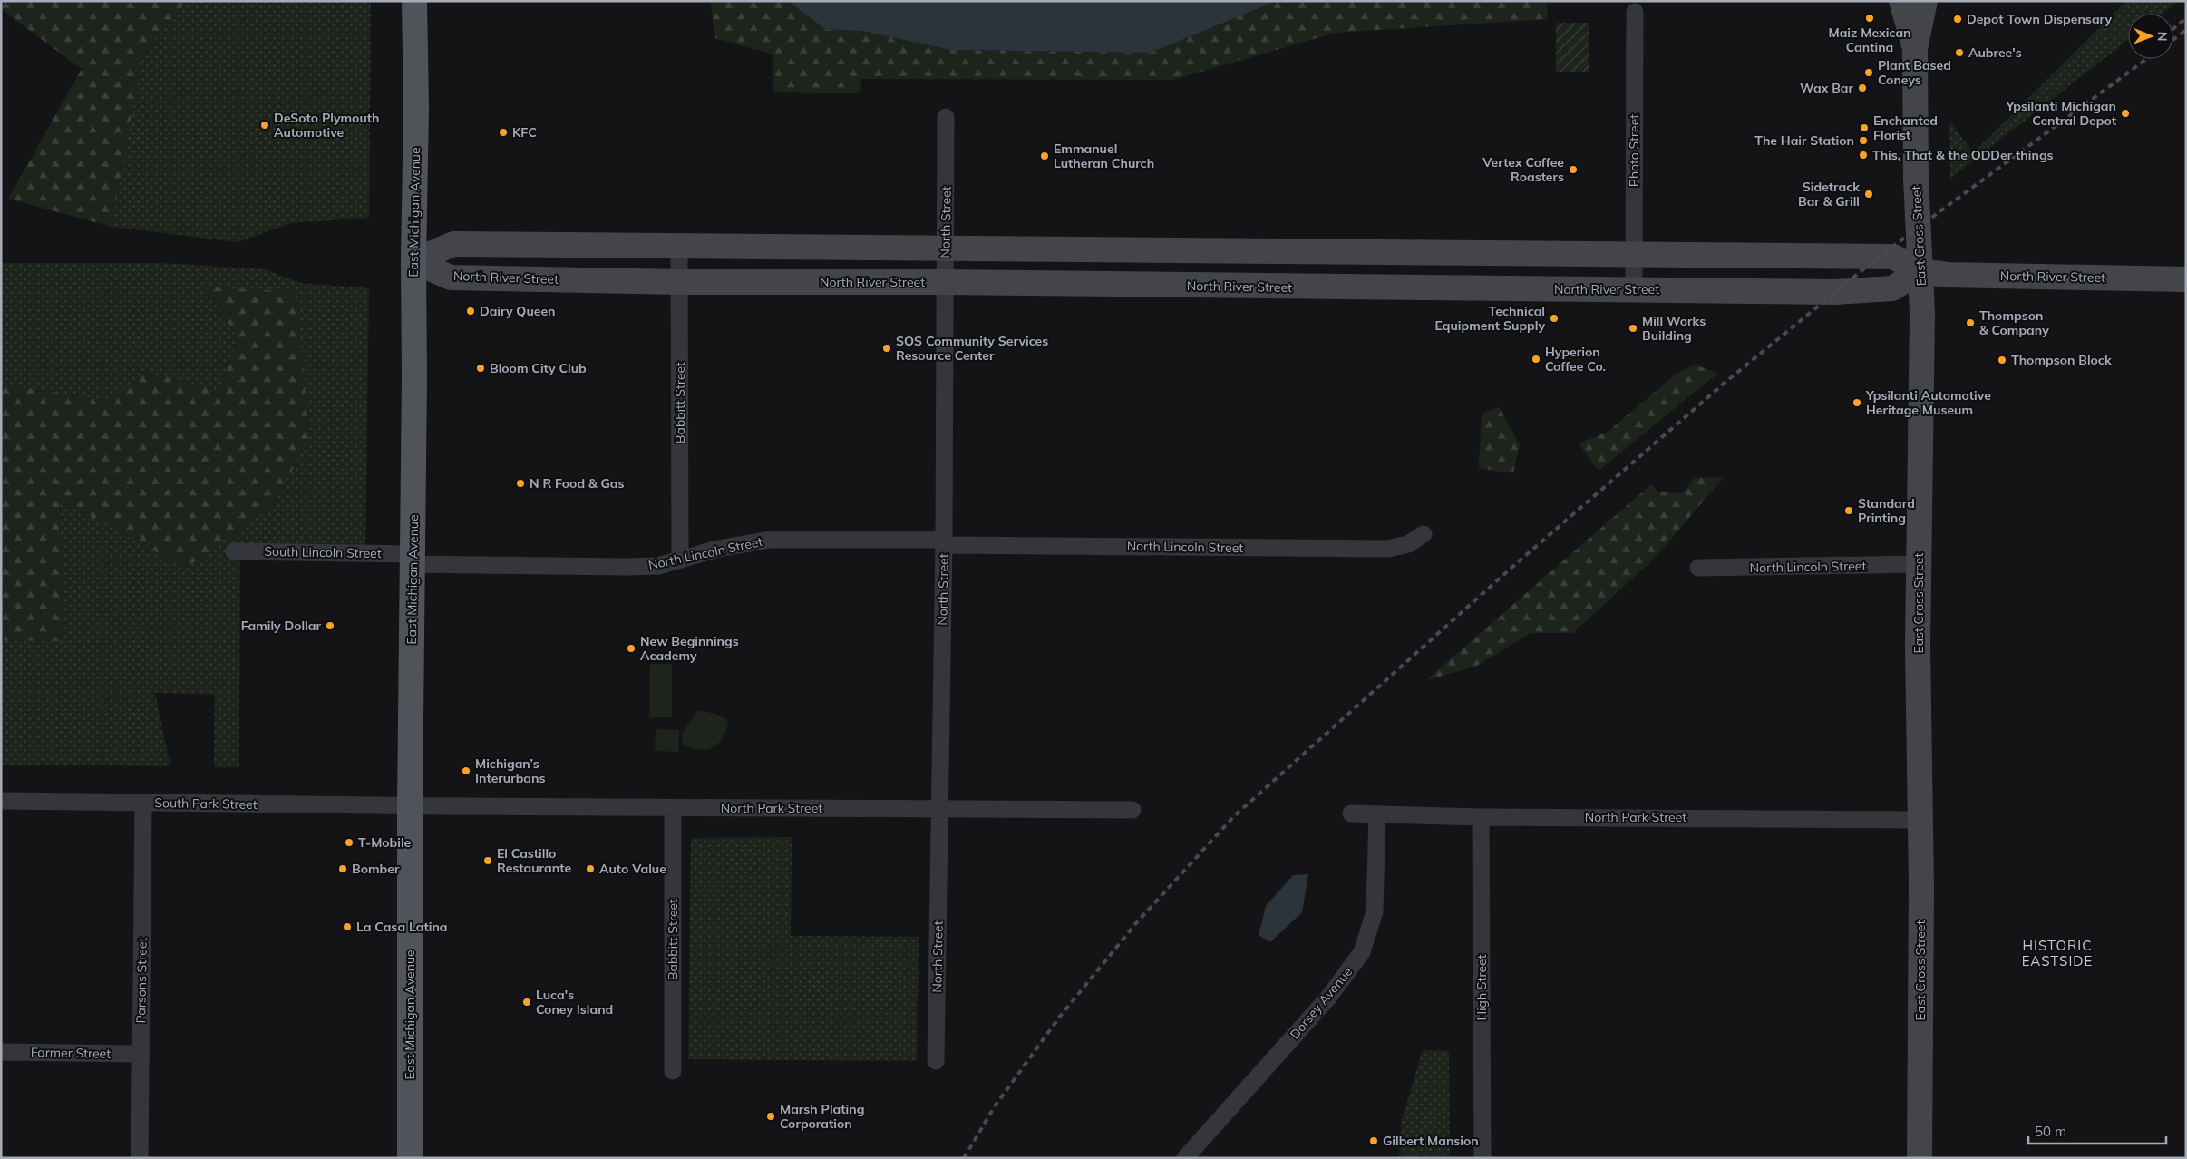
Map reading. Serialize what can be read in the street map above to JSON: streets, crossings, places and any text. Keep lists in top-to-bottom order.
{
  "streets": {
    "main road": ["East Michigan Avenue"],
    "street": [
      "Photo Street",
      "North Street",
      "East Cross Street",
      "North River Street",
      "Babbitt Street",
      "North Lincoln Street",
      "South Lincoln Street",
      "South Park Street",
      "North Park Street",
      "Parsons Street",
      "High Street",
      "Dorsey Avenue",
      "Farmer Street"
    ]
  },
  "crossings": [
    ["Photo Street", "North River Street"],
    ["East Michigan Avenue", "North River Street"],
    ["East Michigan Avenue", "North Lincoln Street"],
    ["East Michigan Avenue", "South Lincoln Street"],
    ["East Michigan Avenue", "South Park Street"],
    ["East Michigan Avenue", "North Park Street"],
    ["North Street", "North River Street"],
    ["North Street", "North Lincoln Street"],
    ["North Street", "North Park Street"],
    ["East Cross Street", "North River Street"],
    ["East Cross Street", "North Lincoln Street"],
    ["East Cross Street", "North Park Street"],
    ["North River Street", "Babbitt Street"],
    ["Babbitt Street", "North Lincoln Street"],
    ["Babbitt Street", "North Park Street"],
    ["North Lincoln Street", "South Lincoln Street"],
    ["South Park Street", "North Park Street"],
    ["South Park Street", "Parsons Street"],
    ["North Park Street", "High Street"],
    ["North Park Street", "Dorsey Avenue"],
    ["Parsons Street", "Farmer Street"]
  ],
  "districts": ["HISTORIC EASTSIDE"],
  "places": [
    "Maiz Mexican Cantina",
    "Depot Town Dispensary",
    "Aubree's",
    "Plant Based Coneys",
    "Wax Bar",
    "Ypsilanti Michigan Central Depot",
    "DeSoto Plymouth Automotive",
    "Enchanted Florist",
    "KFC",
    "The Hair Station",
    "This, That & the ODDer things",
    "Emmanuel Lutheran Church",
    "Vertex Coffee Roasters",
    "Sidetrack Bar & Grill",
    "Dairy Queen",
    "Technical Equipment Supply",
    "Thompson & Company",
    "Mill Works Building",
    "SOS Community Services Resource Center",
    "Hyperion Coffee Co.",
    "Thompson Block",
    "Bloom City Club",
    "Ypsilanti Automotive Heritage Museum",
    "N R Food & Gas",
    "Standard Printing",
    "Family Dollar",
    "New Beginnings Academy",
    "Michigan’s Interurbans",
    "T-Mobile",
    "El Castillo Restaurante",
    "Bomber",
    "Auto Value",
    "La Casa Latina",
    "Luca's Coney Island",
    "Marsh Plating Corporation",
    "Gilbert Mansion"
  ],
  "scale_bar": "50 m",
  "north": "right"
}
